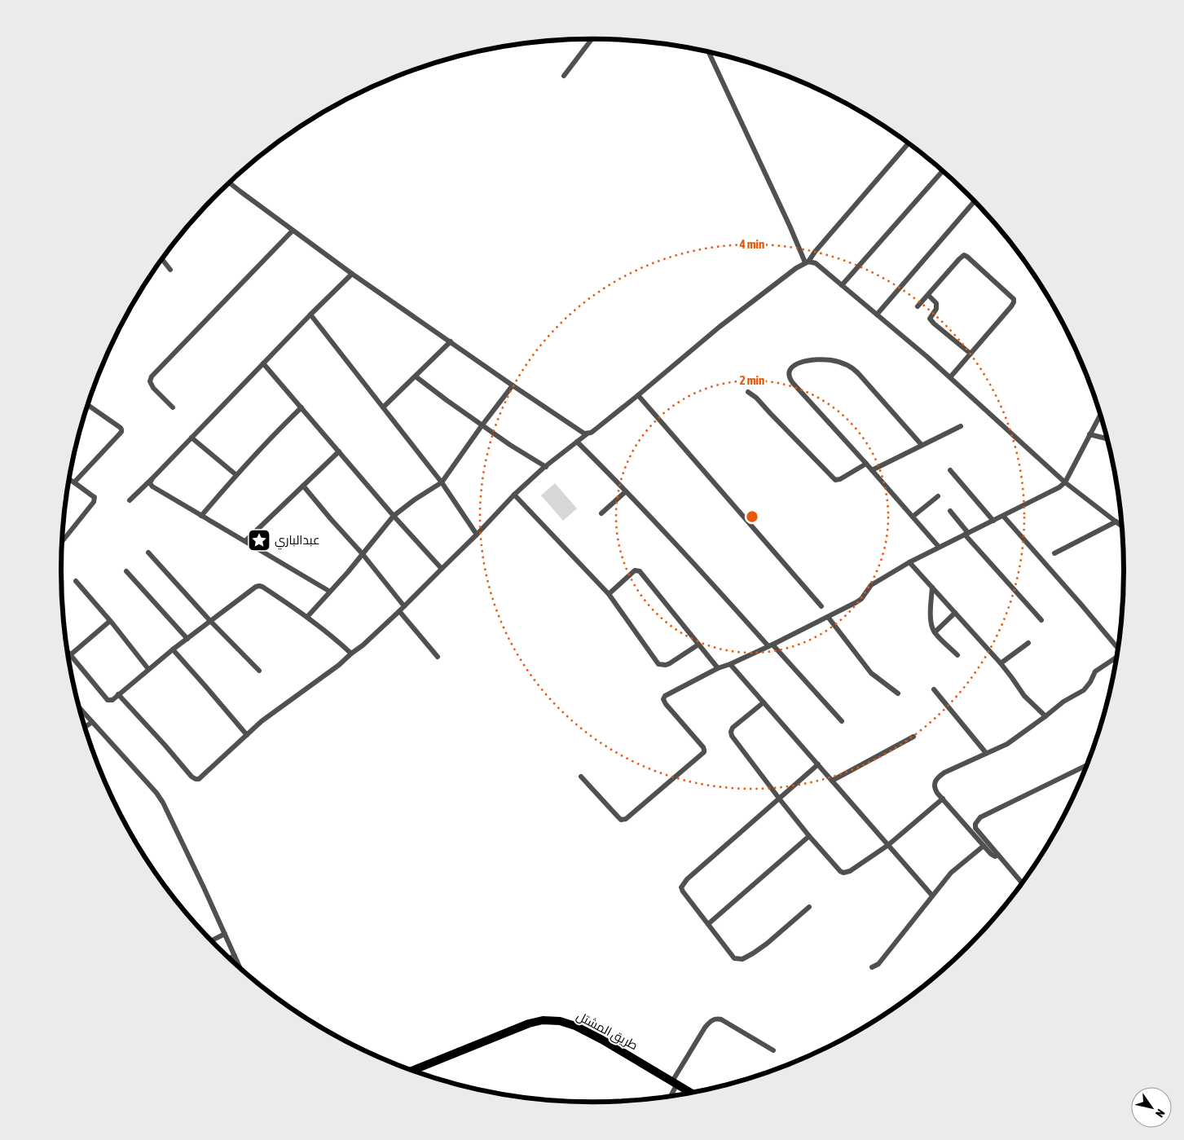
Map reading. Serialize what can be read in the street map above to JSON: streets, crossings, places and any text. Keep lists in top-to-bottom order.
{
  "streets": {
    "main road": ["طريق المشتل"]
  },
  "places": {
    "place": ["عبدالباري"]
  },
  "north": "bottom right",
  "rings": ["4 min", "2 min"]
}
